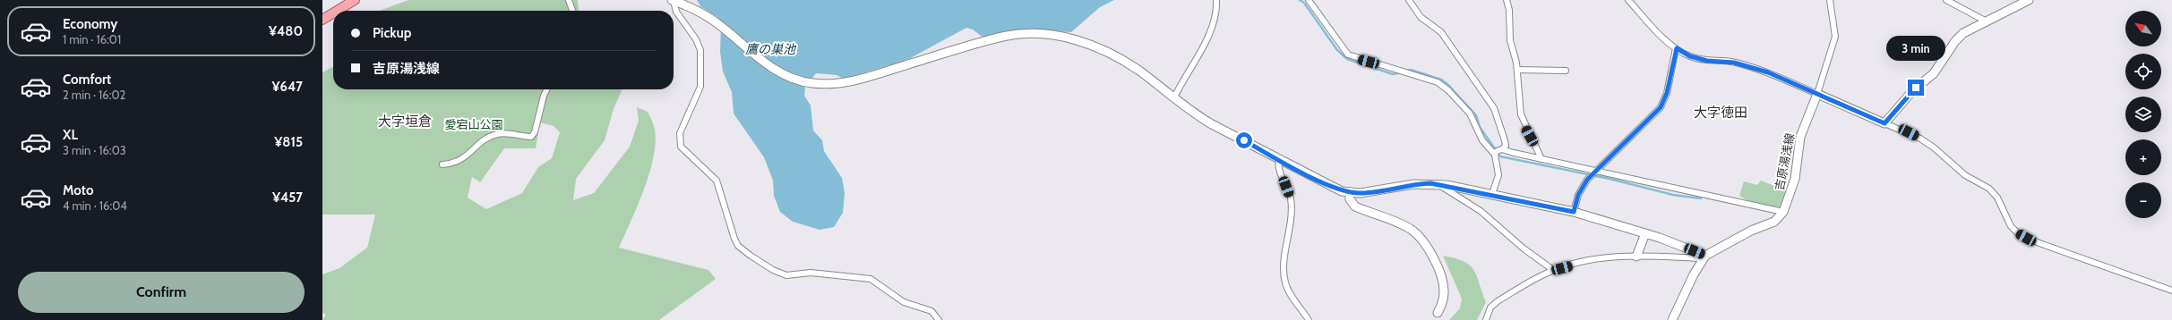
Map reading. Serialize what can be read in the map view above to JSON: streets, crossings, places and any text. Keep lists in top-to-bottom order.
{
  "streets": {
    "street": ["吉原湯浅線"]
  },
  "districts": ["大字徳田", "大字垣倉"],
  "water": ["鷹の巣池"],
  "parks": ["愛宕山公園"],
  "north": "top left",
  "page": {
    "list": [
      {
        "name": "Economy",
        "note": "1 min · 16:01",
        "value": "¥480"
      },
      {
        "name": "Comfort",
        "note": "2 min · 16:02",
        "value": "¥647"
      },
      {
        "name": "XL",
        "note": "3 min · 16:03",
        "value": "¥815"
      },
      {
        "name": "Moto",
        "note": "4 min · 16:04",
        "value": "¥457"
      }
    ],
    "map_buttons": ["+", "−"],
    "banner": ["Pickup", "吉原湯浅線"],
    "bubble": "3 min",
    "buttons": "Confirm"
  }
}
